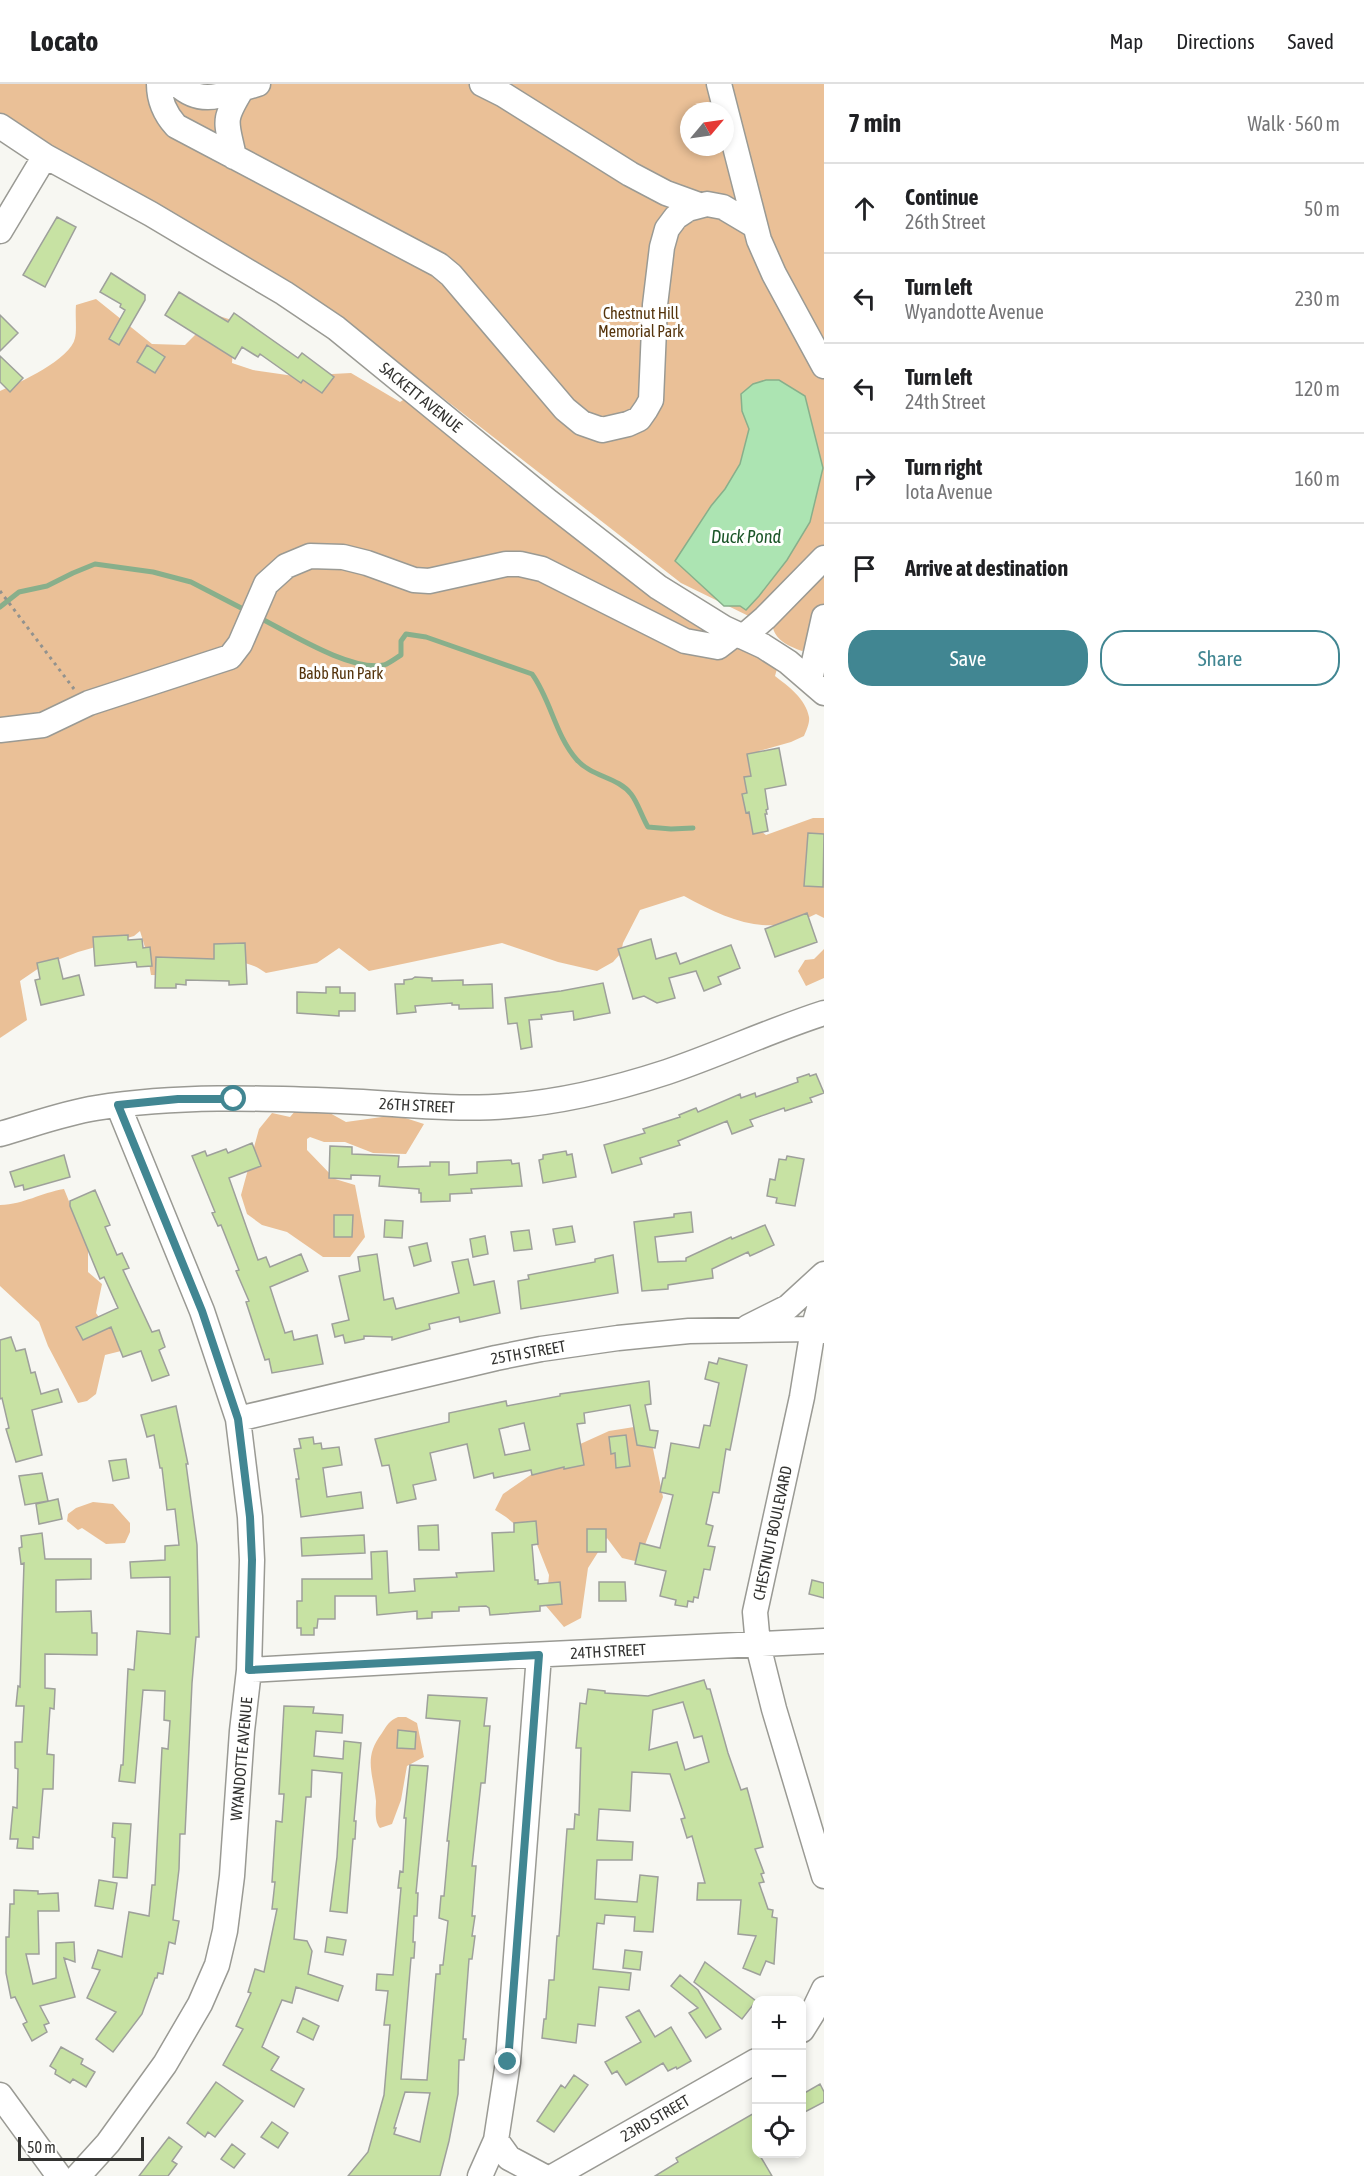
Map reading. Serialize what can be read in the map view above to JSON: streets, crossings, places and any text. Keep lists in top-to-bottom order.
{
  "streets": {
    "street": [
      "SACKETT AVENUE",
      "26TH STREET",
      "25TH STREET",
      "CHESTNUT BOULEVARD",
      "24TH STREET",
      "WYANDOTTE AVENUE",
      "23RD STREET"
    ]
  },
  "crossings": [
    ["26TH STREET", "WYANDOTTE AVENUE"],
    ["25TH STREET", "CHESTNUT BOULEVARD"],
    ["25TH STREET", "WYANDOTTE AVENUE"],
    ["CHESTNUT BOULEVARD", "24TH STREET"],
    ["24TH STREET", "WYANDOTTE AVENUE"]
  ],
  "water": ["Duck Pond"],
  "parks": ["Chestnut Hill Memorial Park", "Babb Run Park"],
  "scale_bar": "50 m",
  "north": "top right",
  "page": {
    "header": "Locato",
    "nav": ["Map", "Directions", "Saved"],
    "heading": ["7 min", "Walk · 560 m"],
    "list": [
      ["Continue", "26th Street", "50 m"],
      ["Turn left", "Wyandotte Avenue", "230 m"],
      ["Turn left", "24th Street", "120 m"],
      ["Turn right", "Iota Avenue", "160 m"],
      "Arrive at destination"
    ],
    "buttons": ["Save", "Share"],
    "map_buttons": ["+", "−"],
    "scale": "50 m"
  }
}
